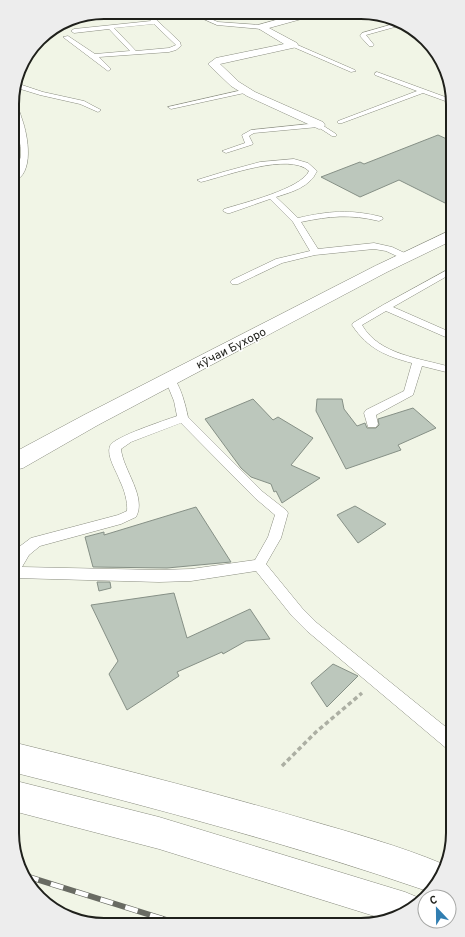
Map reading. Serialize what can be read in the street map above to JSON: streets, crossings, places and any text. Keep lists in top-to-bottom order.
{
  "streets": {
    "street": ["кӯчаи Бухоро"]
  },
  "north": "top"
}
